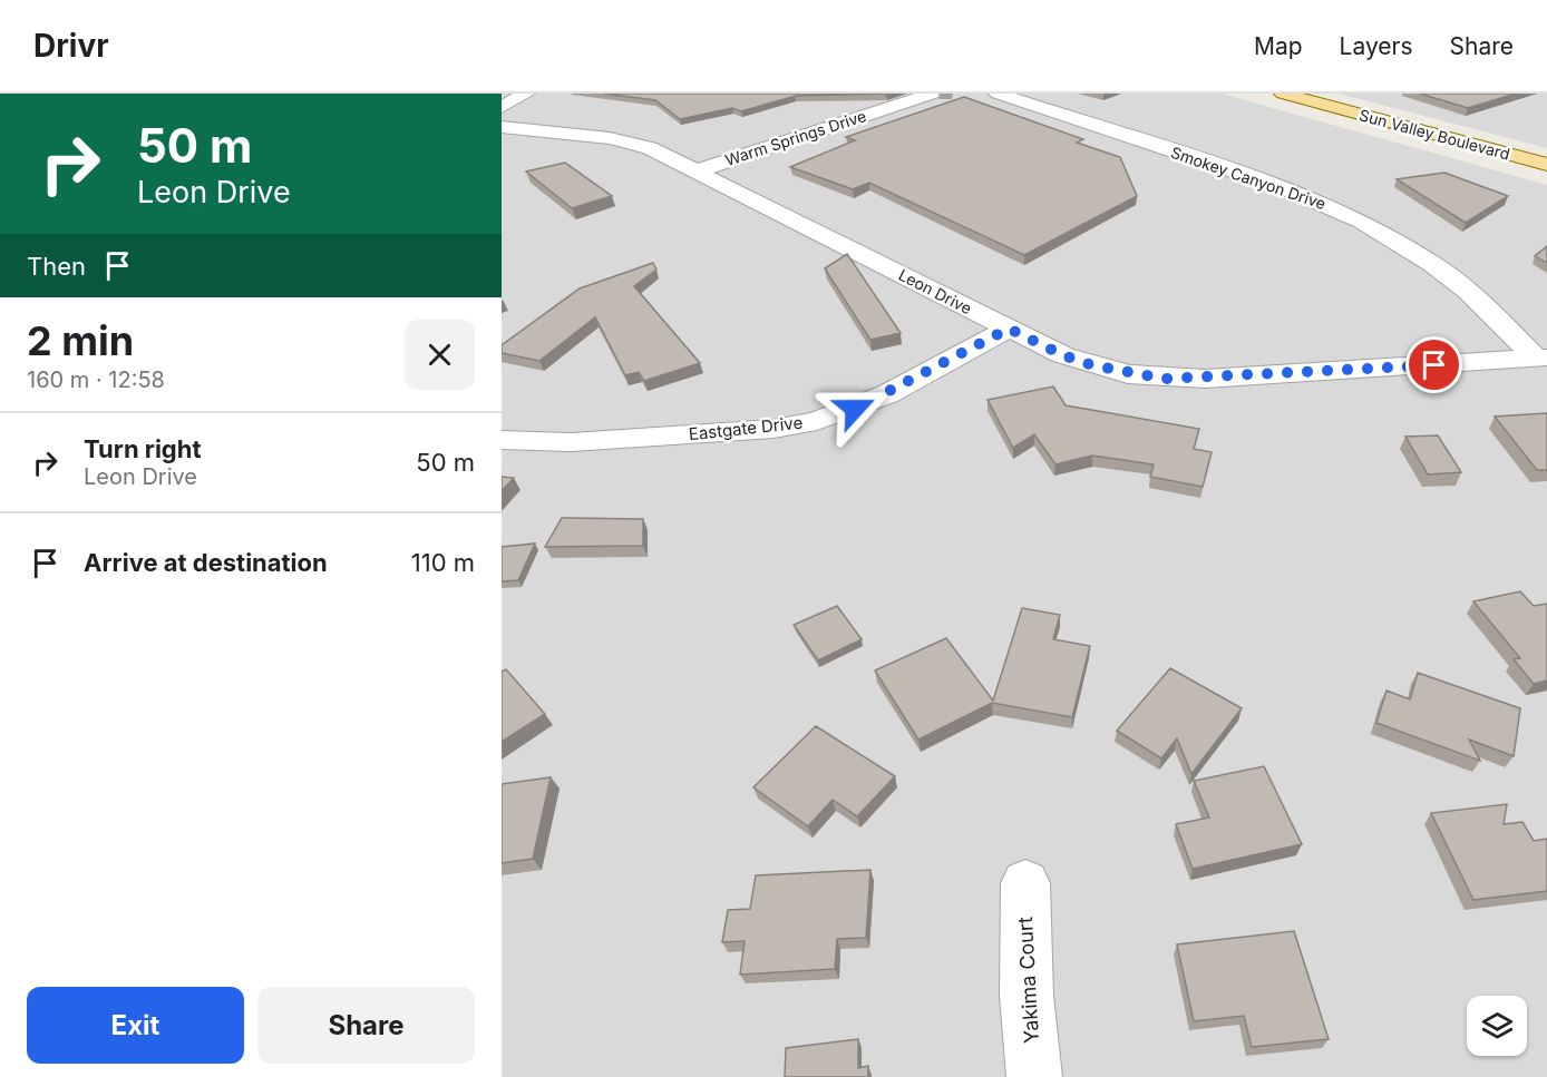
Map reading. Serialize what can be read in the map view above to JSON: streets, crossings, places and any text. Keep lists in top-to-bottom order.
{
  "streets": {
    "main road": ["Sun Valley Boulevard"],
    "street": [
      "Warm Springs Drive",
      "Smokey Canyon Drive",
      "Leon Drive",
      "Eastgate Drive",
      "Yakima Court"
    ]
  },
  "crossings": [
    ["Warm Springs Drive", "Leon Drive"],
    ["Smokey Canyon Drive", "Leon Drive"],
    ["Leon Drive", "Eastgate Drive"]
  ],
  "page": {
    "header": "Drivr",
    "nav": ["Map", "Layers", "Share"],
    "turn": ["50 m", "Leon Drive"],
    "then": "Then",
    "heading": ["2 min", "160 m · 12:58"],
    "list": [
      {
        "name": "Turn right",
        "note": "Leon Drive",
        "value": "50 m"
      },
      {
        "name": "Arrive at destination",
        "value": "110 m"
      }
    ],
    "buttons": ["Exit", "Share"]
  }
}
